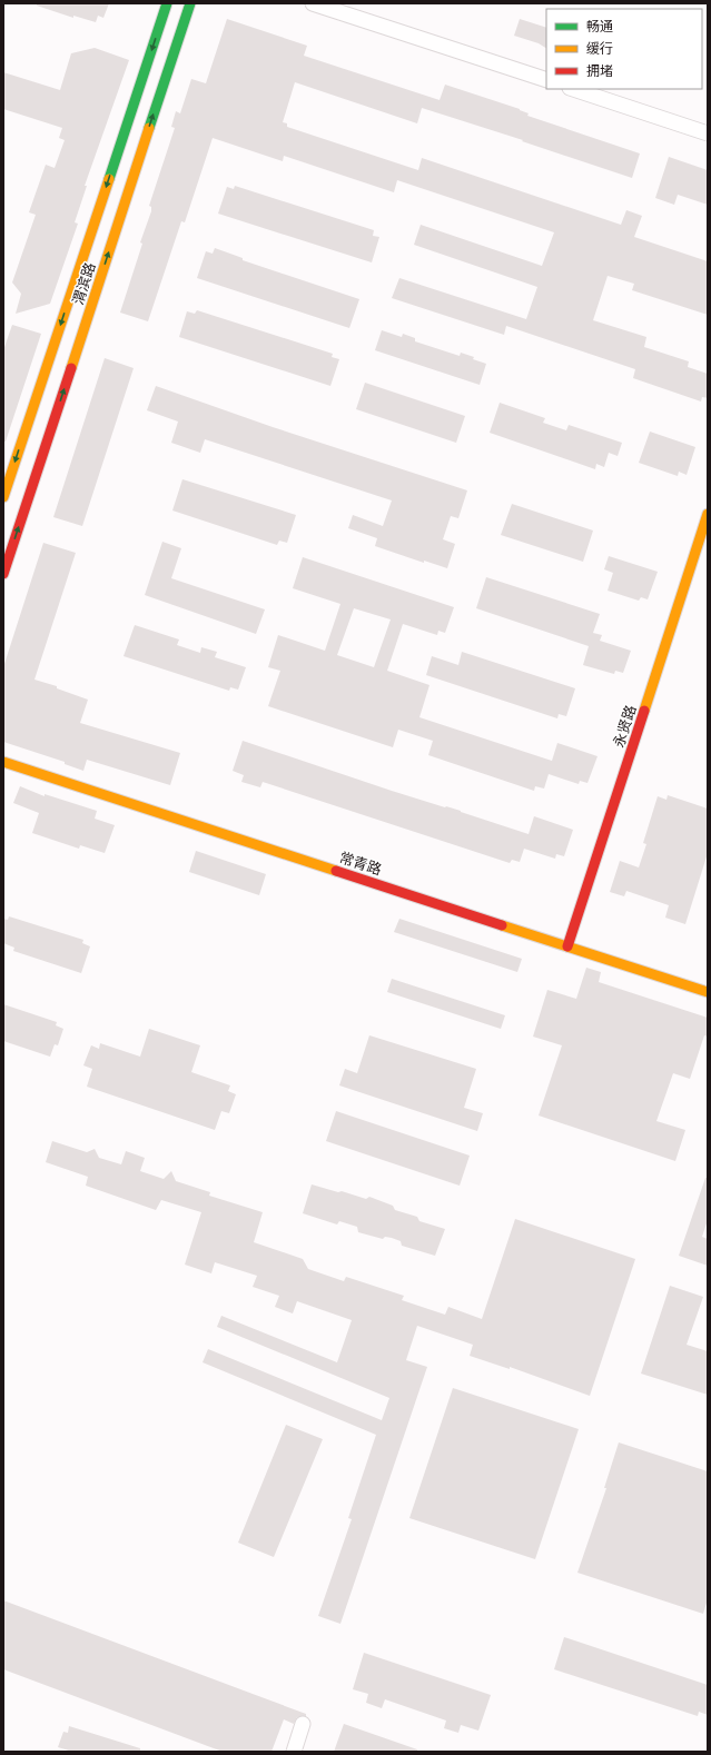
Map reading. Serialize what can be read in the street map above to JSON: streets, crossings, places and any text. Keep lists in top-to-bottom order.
{
  "streets": {
    "street": ["渭滨路", "永贤路", "常青路"]
  },
  "crossings": [
    ["永贤路", "常青路"]
  ],
  "legend": ["畅通", "缓行", "拥堵"]
}
